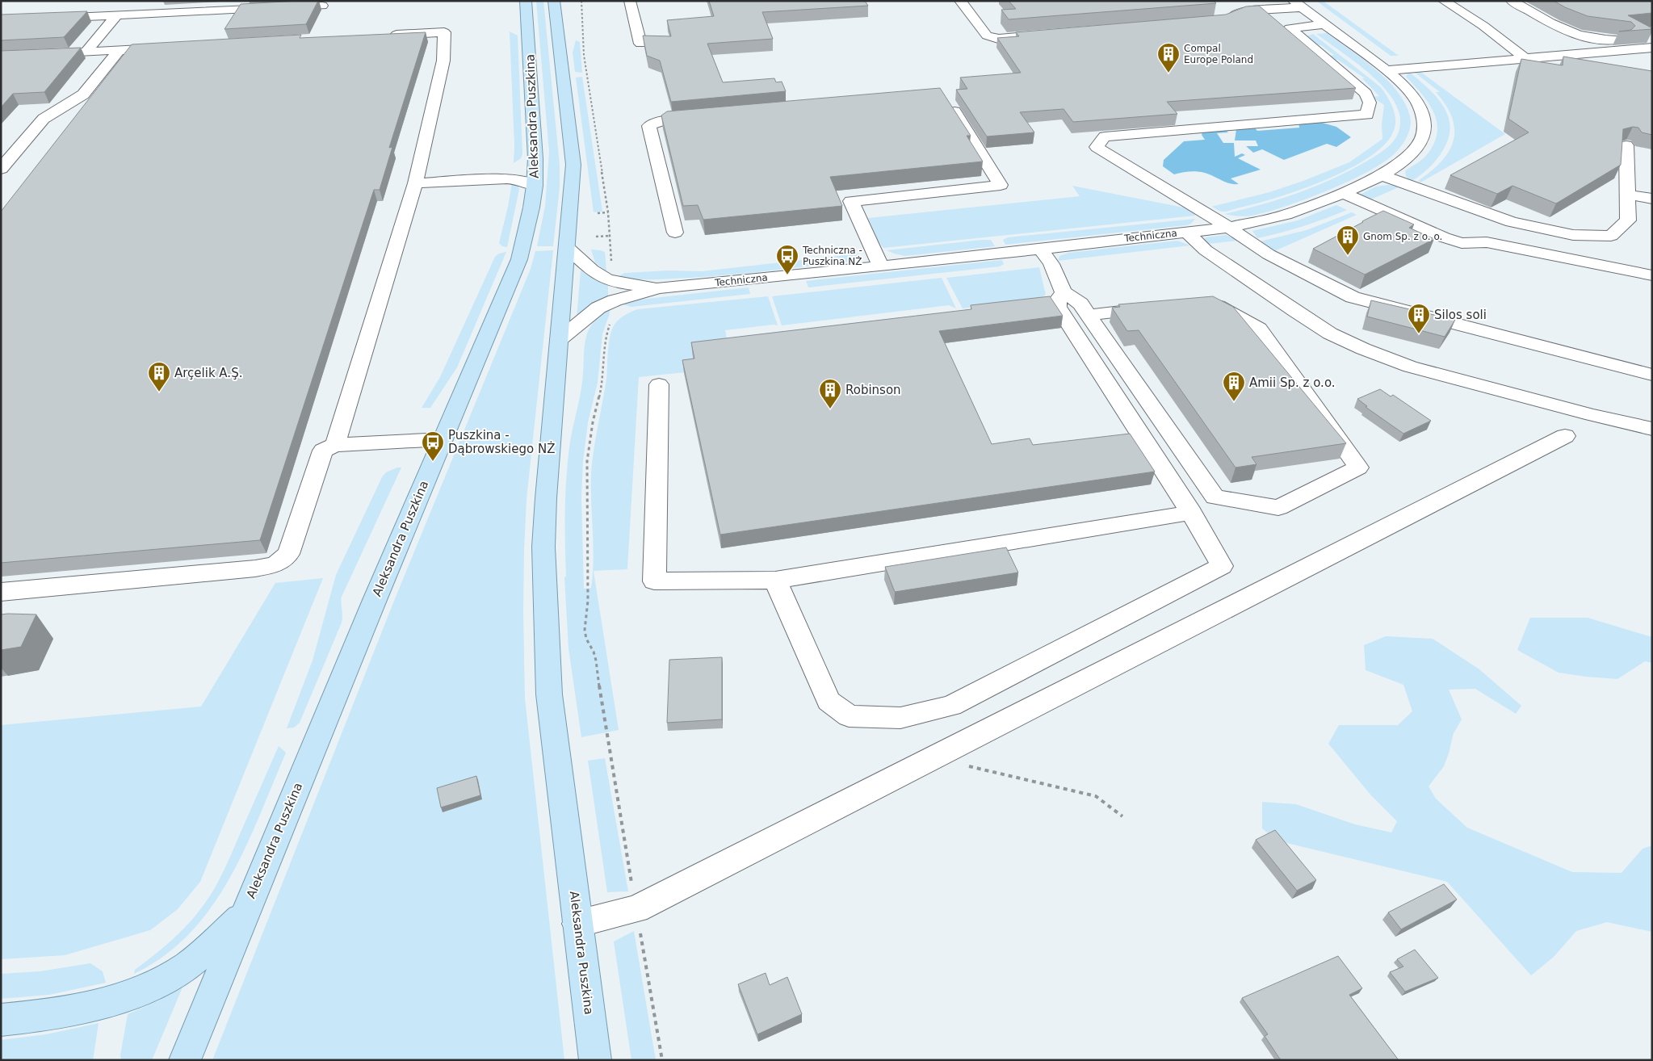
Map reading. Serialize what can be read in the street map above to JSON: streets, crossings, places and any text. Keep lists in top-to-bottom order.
{
  "streets": {
    "main road": ["Aleksandra Puszkina"],
    "street": ["Techniczna"]
  },
  "crossings": [
    ["Aleksandra Puszkina", "Techniczna"]
  ],
  "places": {
    "building": [
      "Compal Europe Poland",
      "Gnom Sp. z o. o.",
      "Silos soli",
      "Arçelik A.Ş.",
      "Amii Sp. z o.o.",
      "Robinson"
    ],
    "bus stop": ["Techniczna - Puszkina NŻ", "Puszkina - Dąbrowskiego NŻ"]
  }
}
